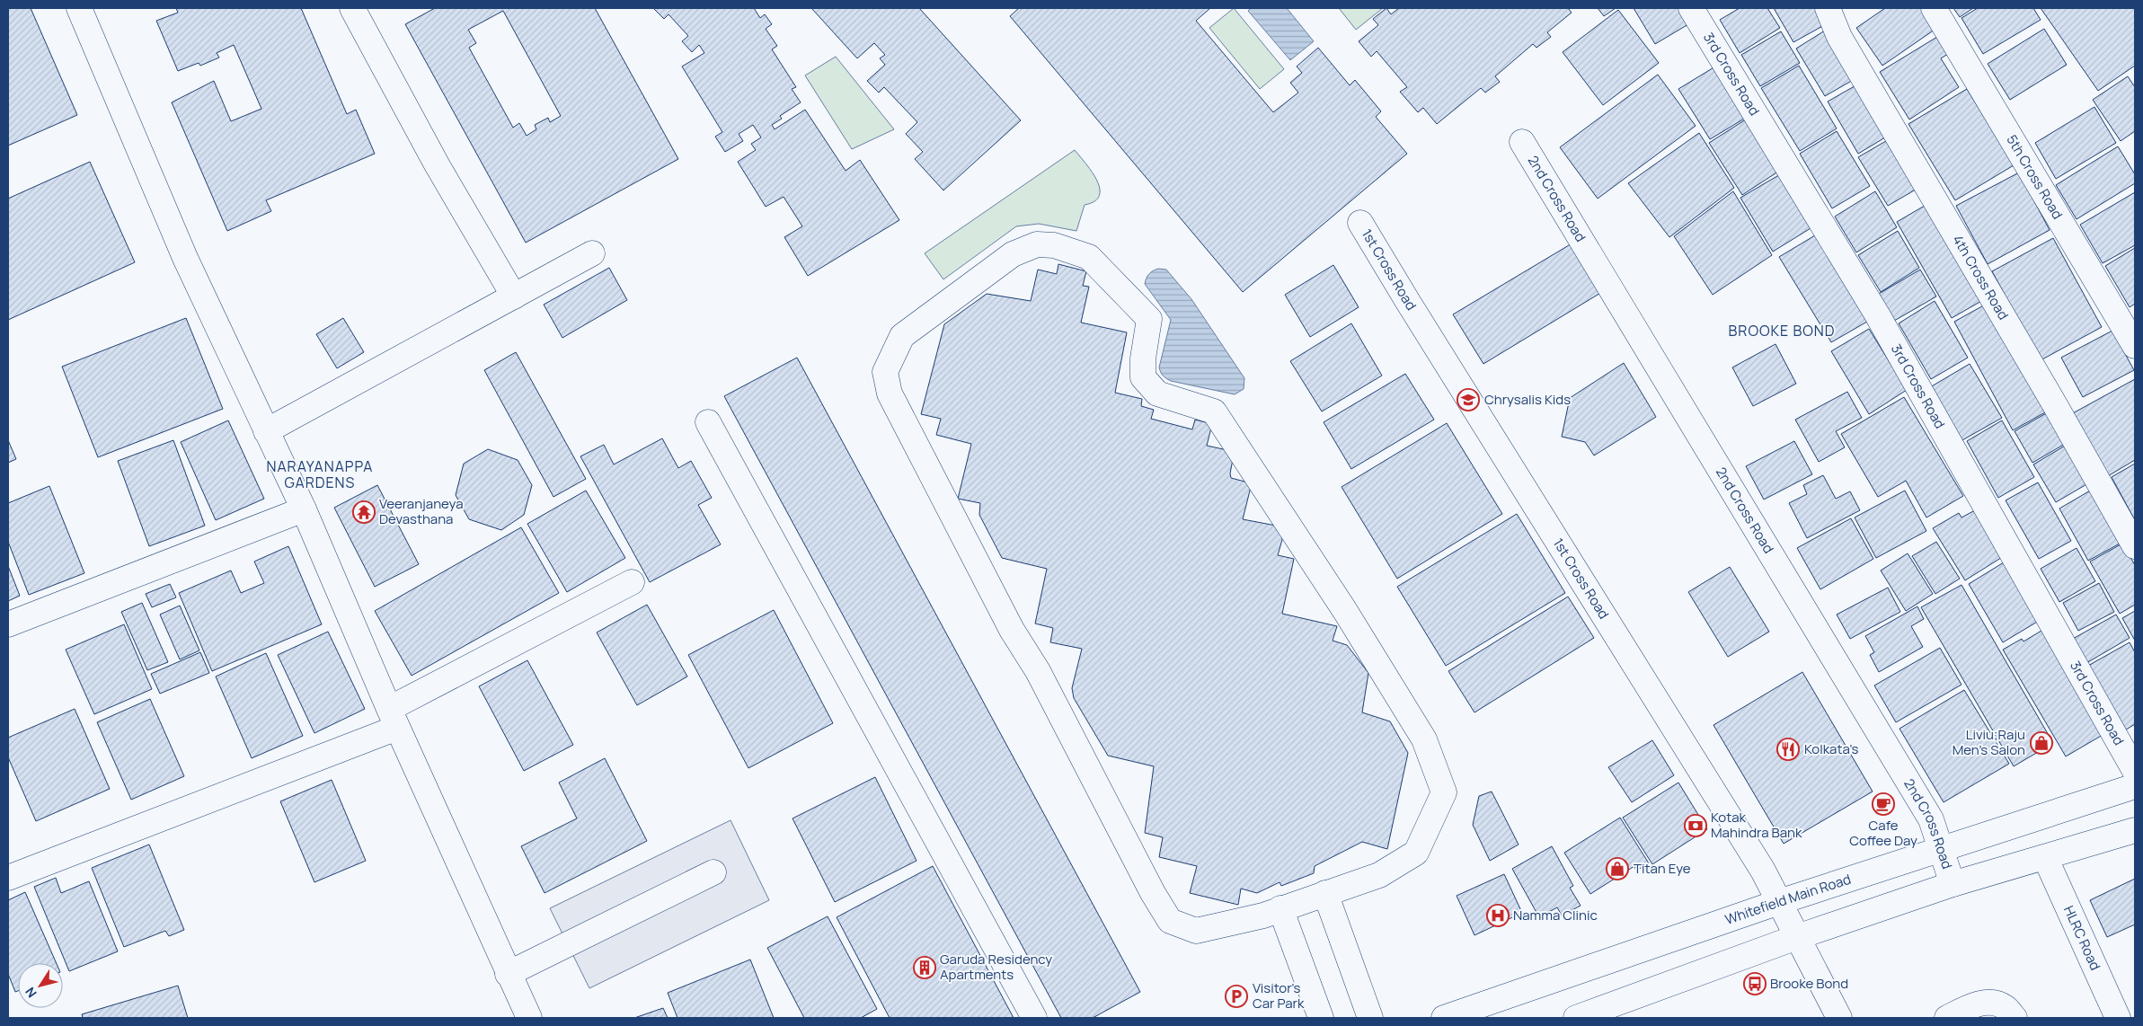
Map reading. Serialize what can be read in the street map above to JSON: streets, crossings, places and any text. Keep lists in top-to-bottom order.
{
  "streets": {
    "street": [
      "3rd Cross Road",
      "5th Cross Road",
      "2nd Cross Road",
      "1st Cross Road",
      "4th Cross Road",
      "Whitefield Main Road",
      "HLRC Road"
    ]
  },
  "crossings": [
    ["2nd Cross Road", "Whitefield Main Road"],
    ["1st Cross Road", "Whitefield Main Road"]
  ],
  "districts": ["BROOKE BOND", "NARAYANAPPA GARDENS"],
  "places": {
    "school or university": ["Chrysalis Kids"],
    "temple": ["Veeranjaneya Devasthana"],
    "shop": ["Liviu;Raju Men's Salon", "Titan Eye"],
    "restaurant": ["Kolkata's"],
    "cafe": ["Cafe Coffee Day"],
    "bank": ["Kotak Mahindra Bank"],
    "hospital": ["Namma Clinic"],
    "building": ["Garuda Residency Apartments"],
    "bus stop": ["Brooke Bond"],
    "parking": ["Visitor's Car Park"]
  },
  "north": "bottom left"
}
